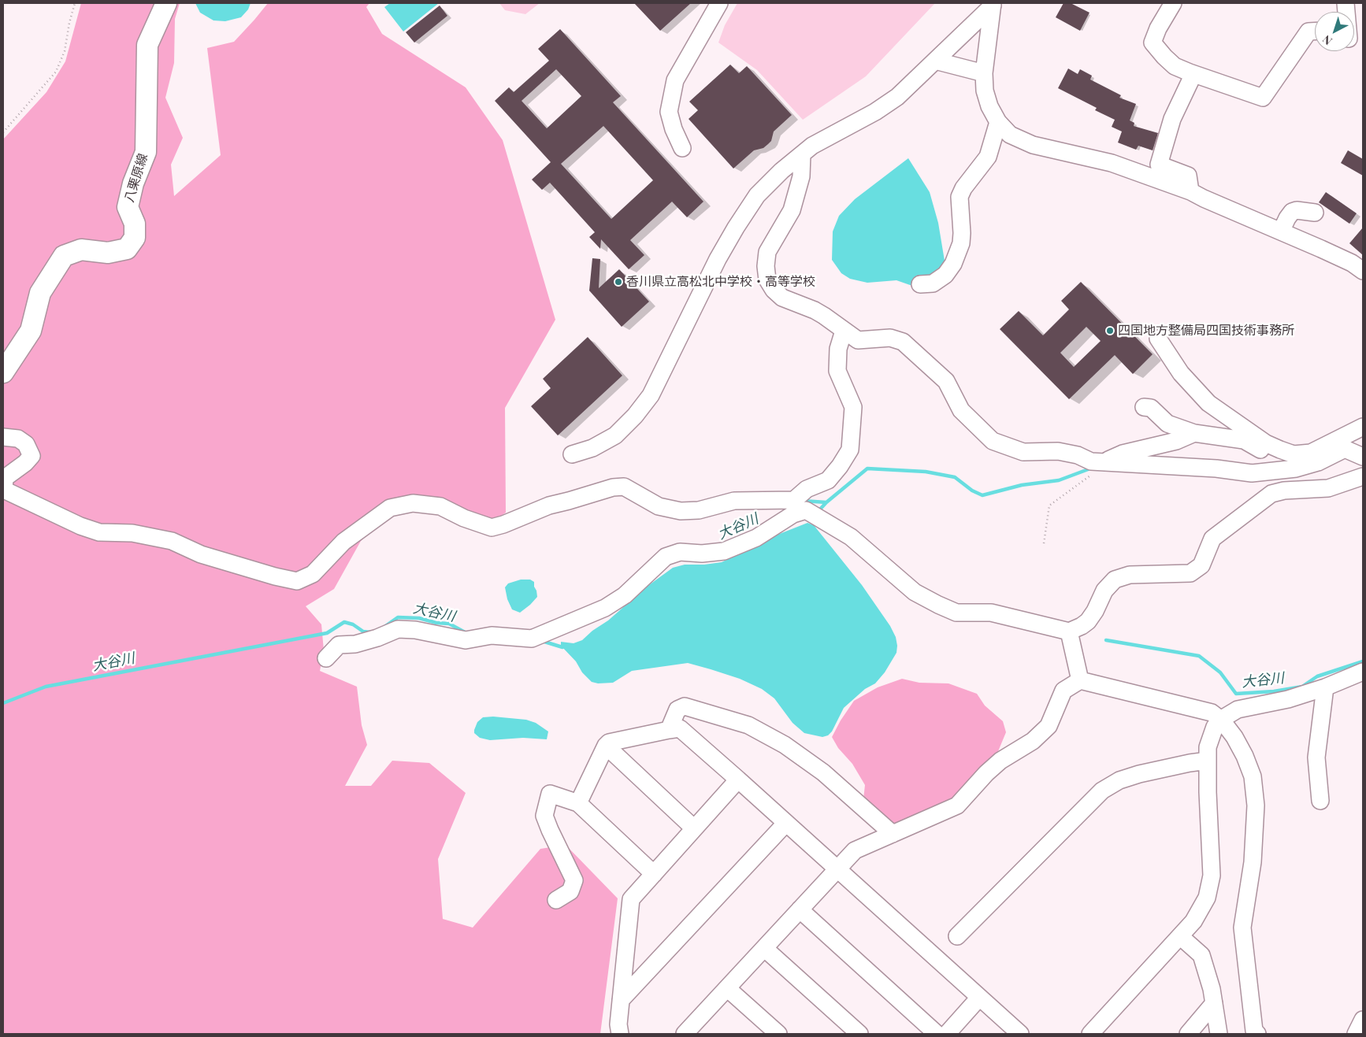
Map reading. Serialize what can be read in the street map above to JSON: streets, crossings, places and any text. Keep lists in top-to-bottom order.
{
  "streets": {
    "main road": ["八栗原線"]
  },
  "water": ["大谷川"],
  "places": ["香川県立高松北中学校・高等学校", "四国地方整備局四国技術事務所"],
  "north": "bottom left"
}
